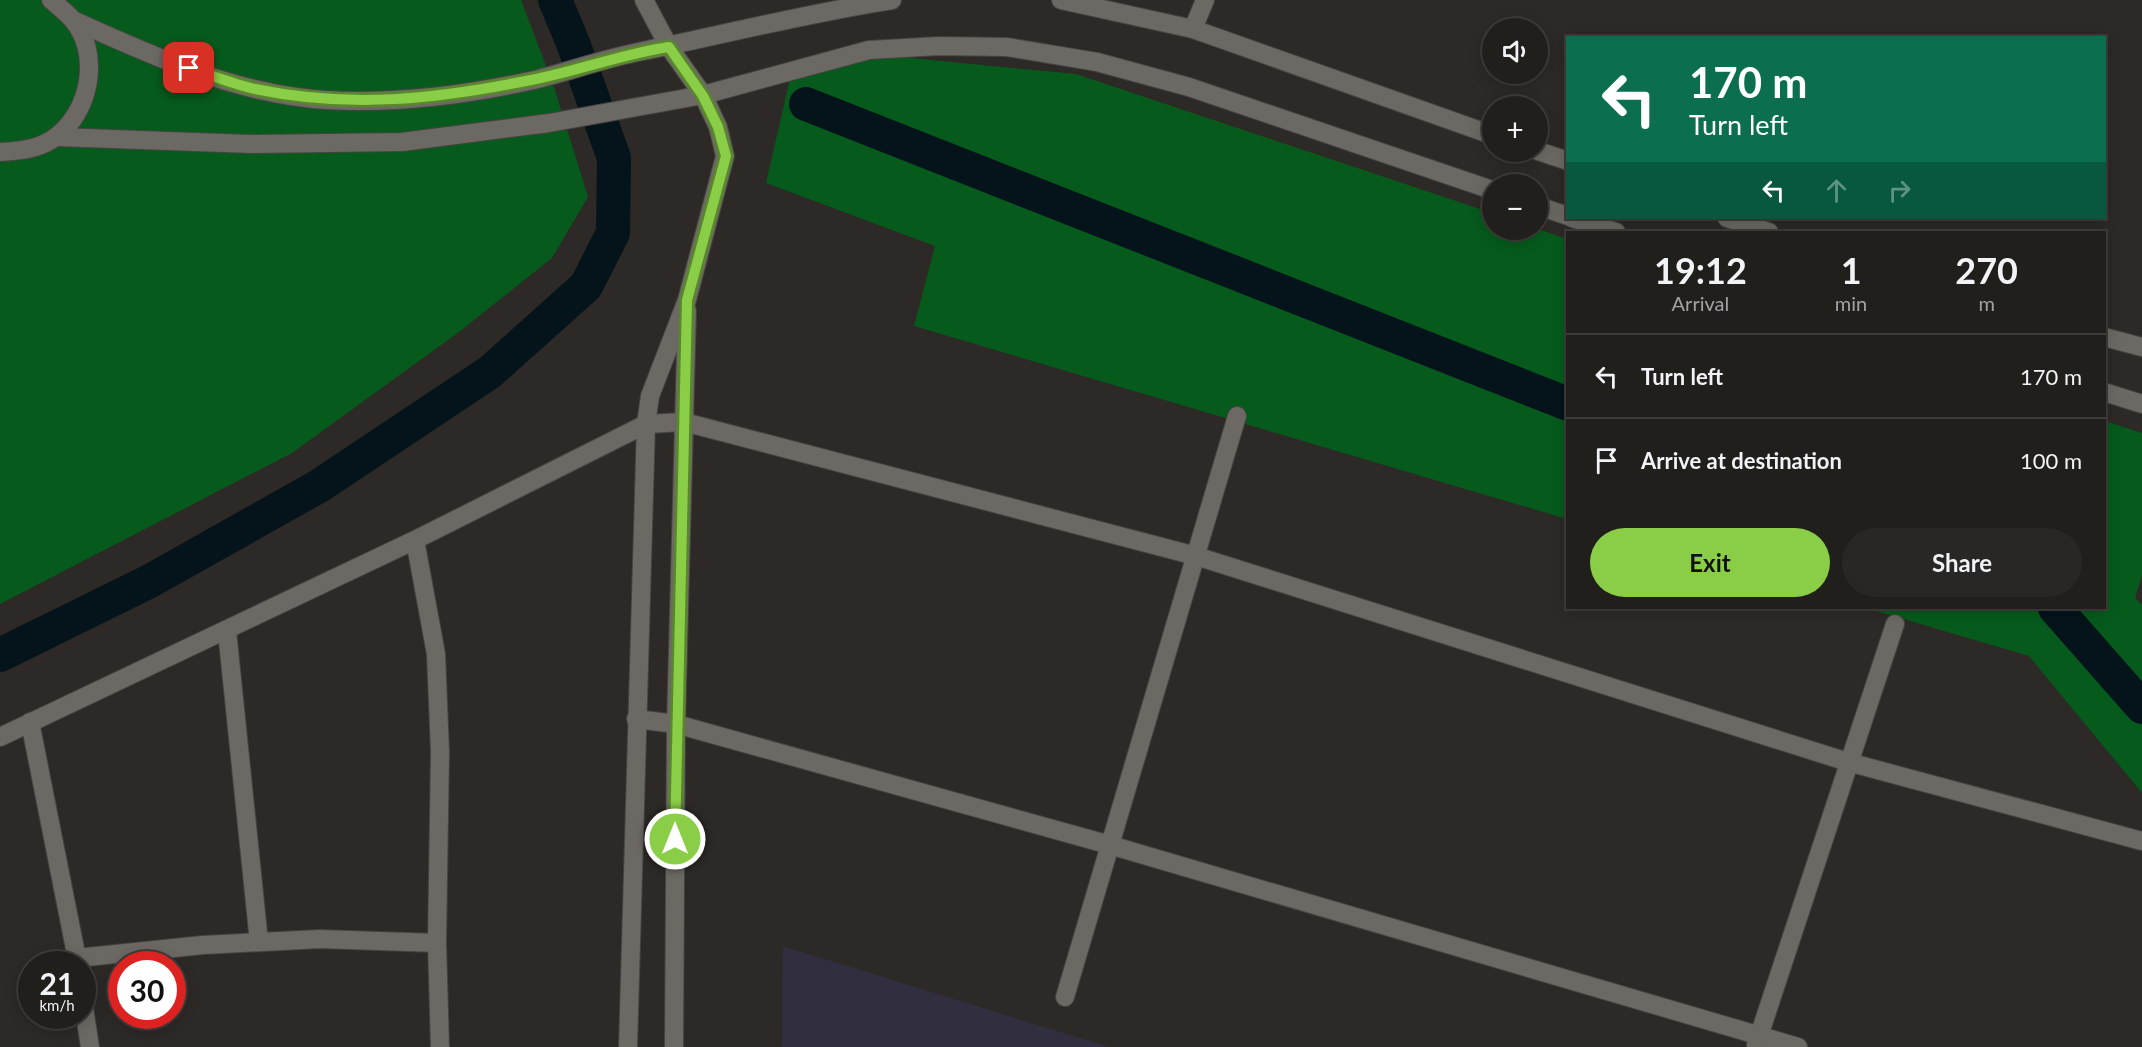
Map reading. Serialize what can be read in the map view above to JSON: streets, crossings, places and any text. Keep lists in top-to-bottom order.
{
  "page": {
    "map_buttons": ["+", "−"],
    "turn": ["170 m", "Turn left"],
    "eta": [
      "19:12",
      "Arrival",
      "1",
      "min",
      "270",
      "m"
    ],
    "list": [
      {
        "name": "Turn left",
        "value": "170 m"
      },
      {
        "name": "Arrive at destination",
        "value": "100 m"
      }
    ],
    "buttons": ["Exit", "Share"],
    "speed": "21 km/h",
    "limit": "30"
  }
}
